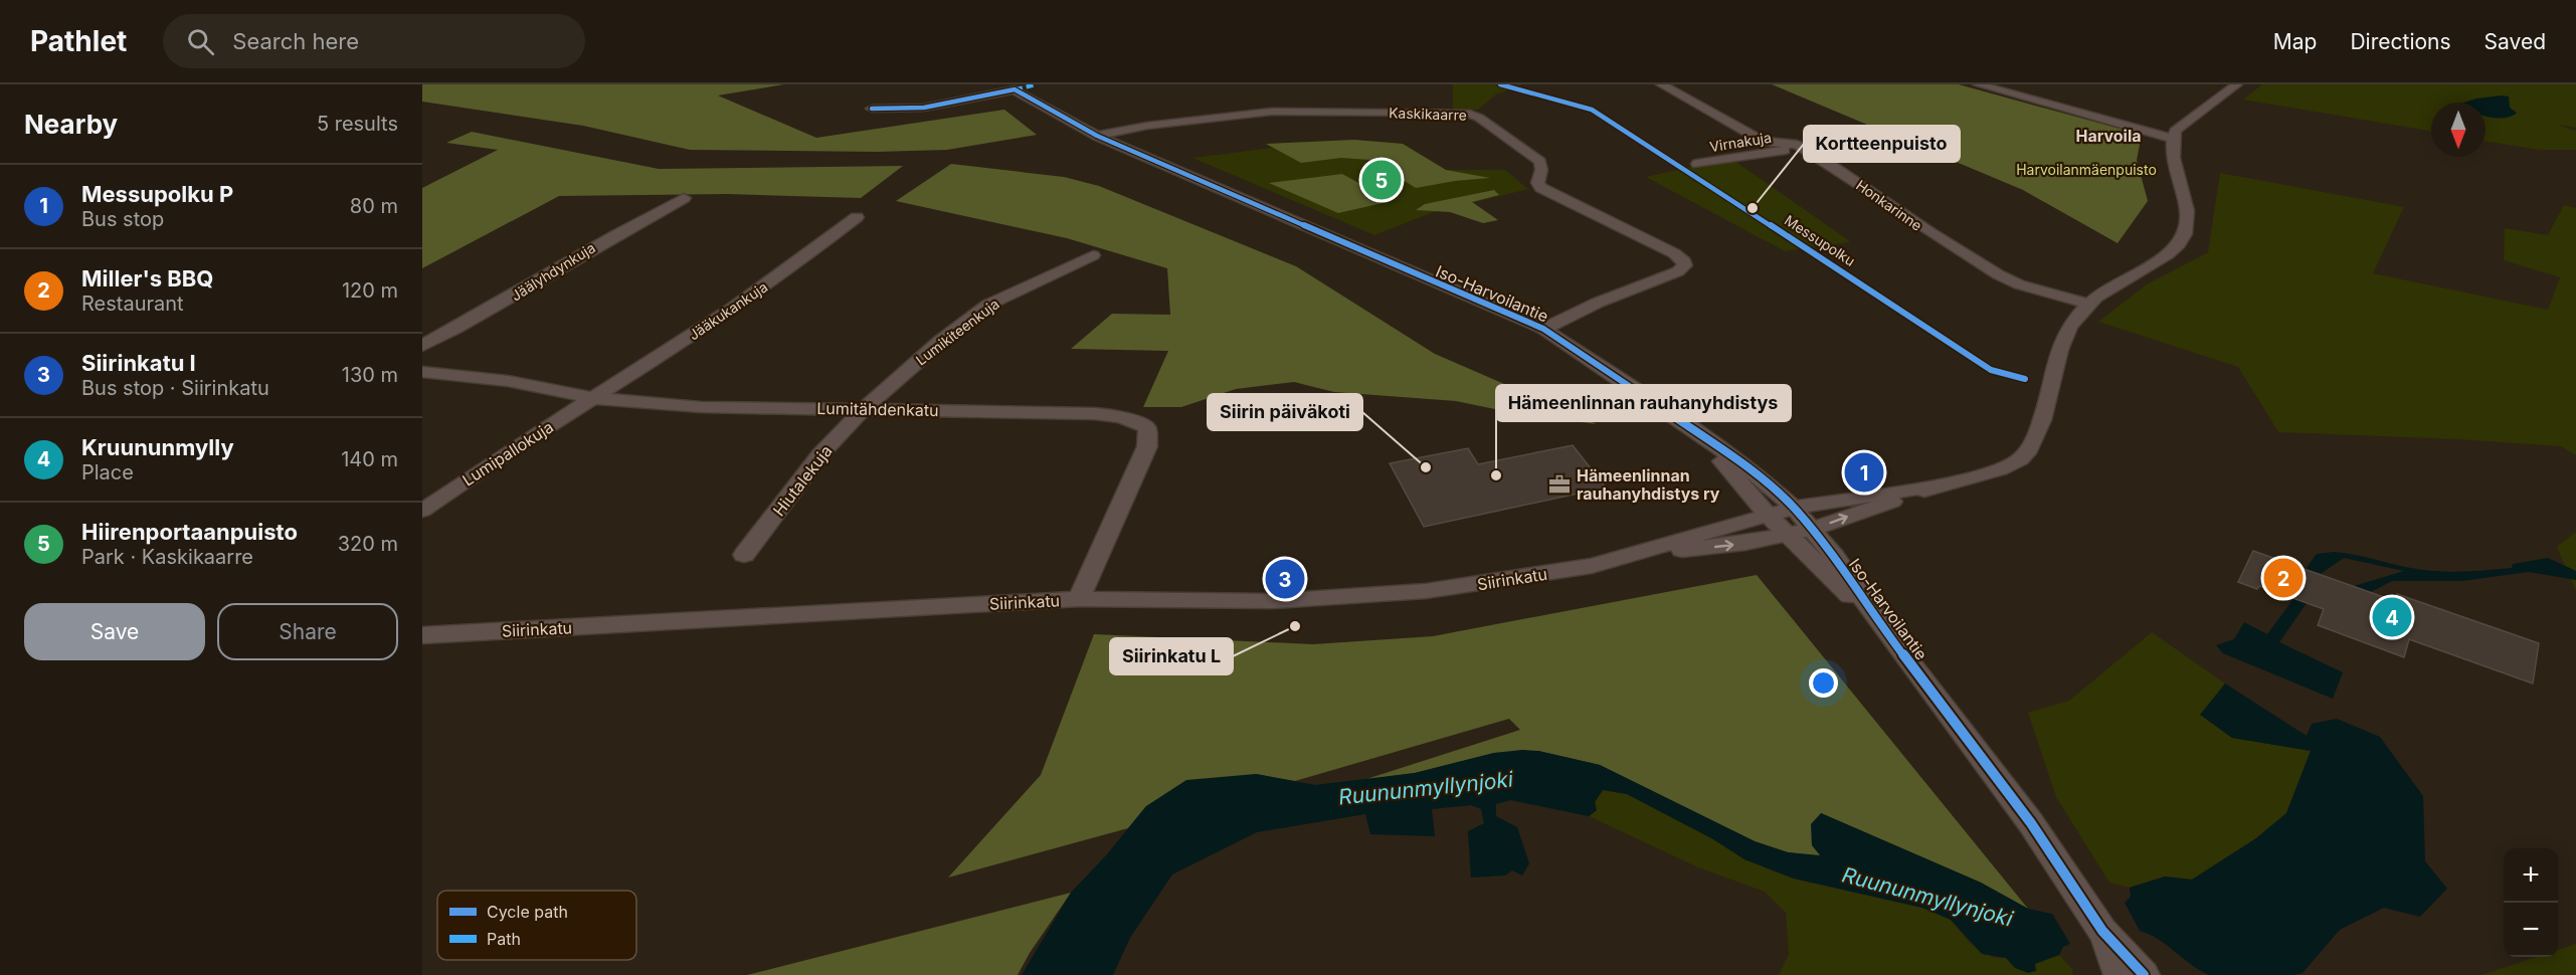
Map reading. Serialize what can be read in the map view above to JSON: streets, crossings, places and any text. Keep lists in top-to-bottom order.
{
  "streets": {
    "street": [
      "Kaskikaarre",
      "Virnakuja",
      "Honkarinne",
      "Jäälyhdynkuja",
      "Iso-Harvoilantie",
      "Jääkukankuja",
      "Lumikiteenkuja",
      "Lumitähdenkatu",
      "Lumipallokuja",
      "Hiutalekuja",
      "Siirinkatu"
    ],
    "cycle path": ["Messupolku"]
  },
  "crossings": [
    ["Kaskikaarre", "Iso-Harvoilantie"],
    ["Virnakuja", "Honkarinne"],
    ["Iso-Harvoilantie", "Siirinkatu"],
    ["Jääkukankuja", "Lumitähdenkatu"],
    ["Jääkukankuja", "Lumipallokuja"],
    ["Lumikiteenkuja", "Lumitähdenkatu"],
    ["Lumikiteenkuja", "Hiutalekuja"],
    ["Lumitähdenkatu", "Lumipallokuja"],
    ["Lumitähdenkatu", "Hiutalekuja"],
    ["Lumitähdenkatu", "Siirinkatu"]
  ],
  "districts": ["Harvoila"],
  "water": ["Ruununmyllynjoki"],
  "parks": ["Harvoilanmäenpuisto"],
  "places": {
    "other": [
      "Kortteenpuisto",
      "Siirin päiväkoti",
      "Hämeenlinnan rauhanyhdistys",
      "Siirinkatu L"
    ],
    "office": ["Hämeenlinnan rauhanyhdistys ry"]
  },
  "legend": ["Cycle path", "Path"],
  "north": "bottom",
  "page": {
    "header": "Pathlet",
    "search": "Search here",
    "nav": ["Map", "Directions", "Saved"],
    "heading": ["Nearby", "5 results"],
    "pins": [
      "5",
      "1",
      "2",
      "3",
      "4"
    ],
    "list": [
      {
        "mark": "1",
        "name": "Messupolku P",
        "note": "Bus stop",
        "value": "80 m"
      },
      {
        "mark": "2",
        "name": "Miller's BBQ",
        "note": "Restaurant",
        "value": "120 m"
      },
      {
        "mark": "3",
        "name": "Siirinkatu I",
        "note": "Bus stop · Siirinkatu",
        "value": "130 m"
      },
      {
        "mark": "4",
        "name": "Kruununmylly",
        "note": "Place",
        "value": "140 m"
      },
      {
        "mark": "5",
        "name": "Hiirenportaanpuisto",
        "note": "Park · Kaskikaarre",
        "value": "320 m"
      }
    ],
    "buttons": ["Save", "Share"],
    "map_buttons": ["+", "−"]
  }
}
